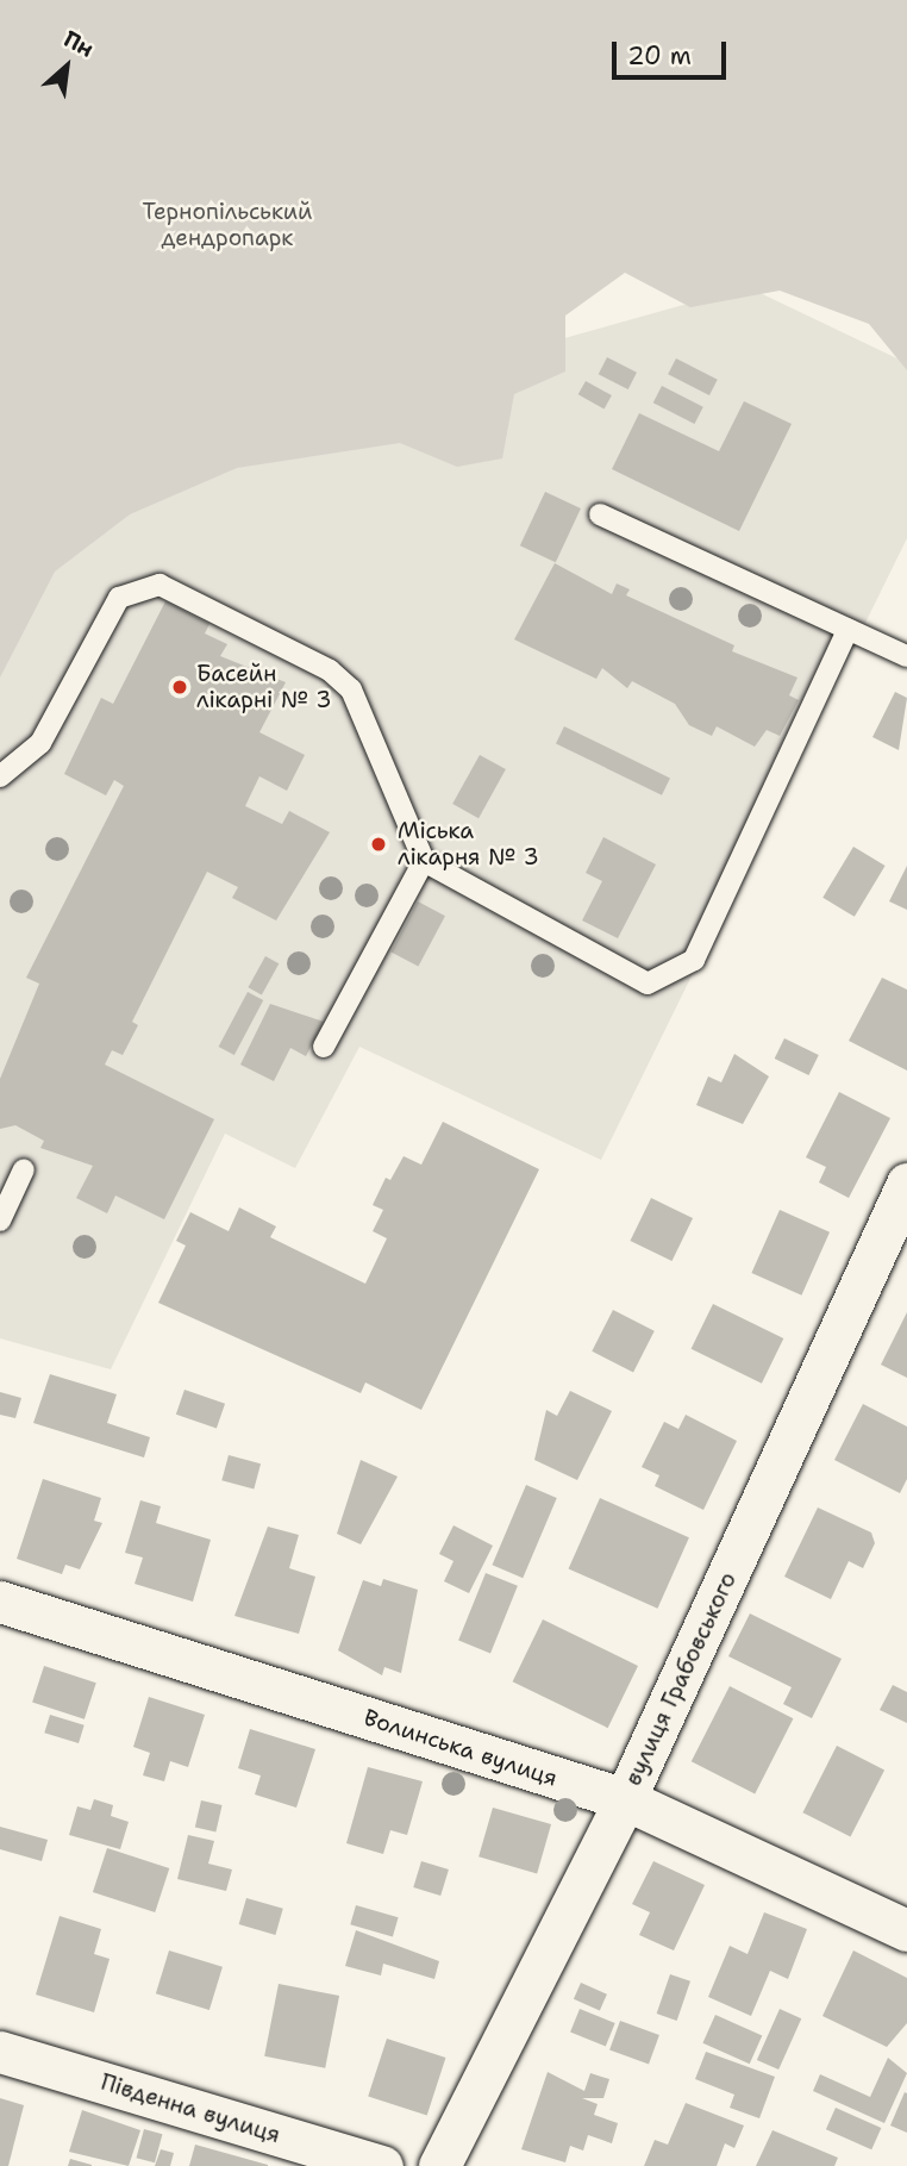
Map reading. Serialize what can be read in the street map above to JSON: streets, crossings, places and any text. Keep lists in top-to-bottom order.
{
  "streets": {
    "street": ["вулиця Грабовського", "Волинська вулиця", "Південна вулиця"]
  },
  "crossings": [
    ["вулиця Грабовського", "Волинська вулиця"]
  ],
  "parks": ["Тернопільський дендропарк"],
  "places": ["Басейн лікарні № 3", "Міська лікарня № 3"],
  "scale_bar": "20 m",
  "north": "top right"
}
